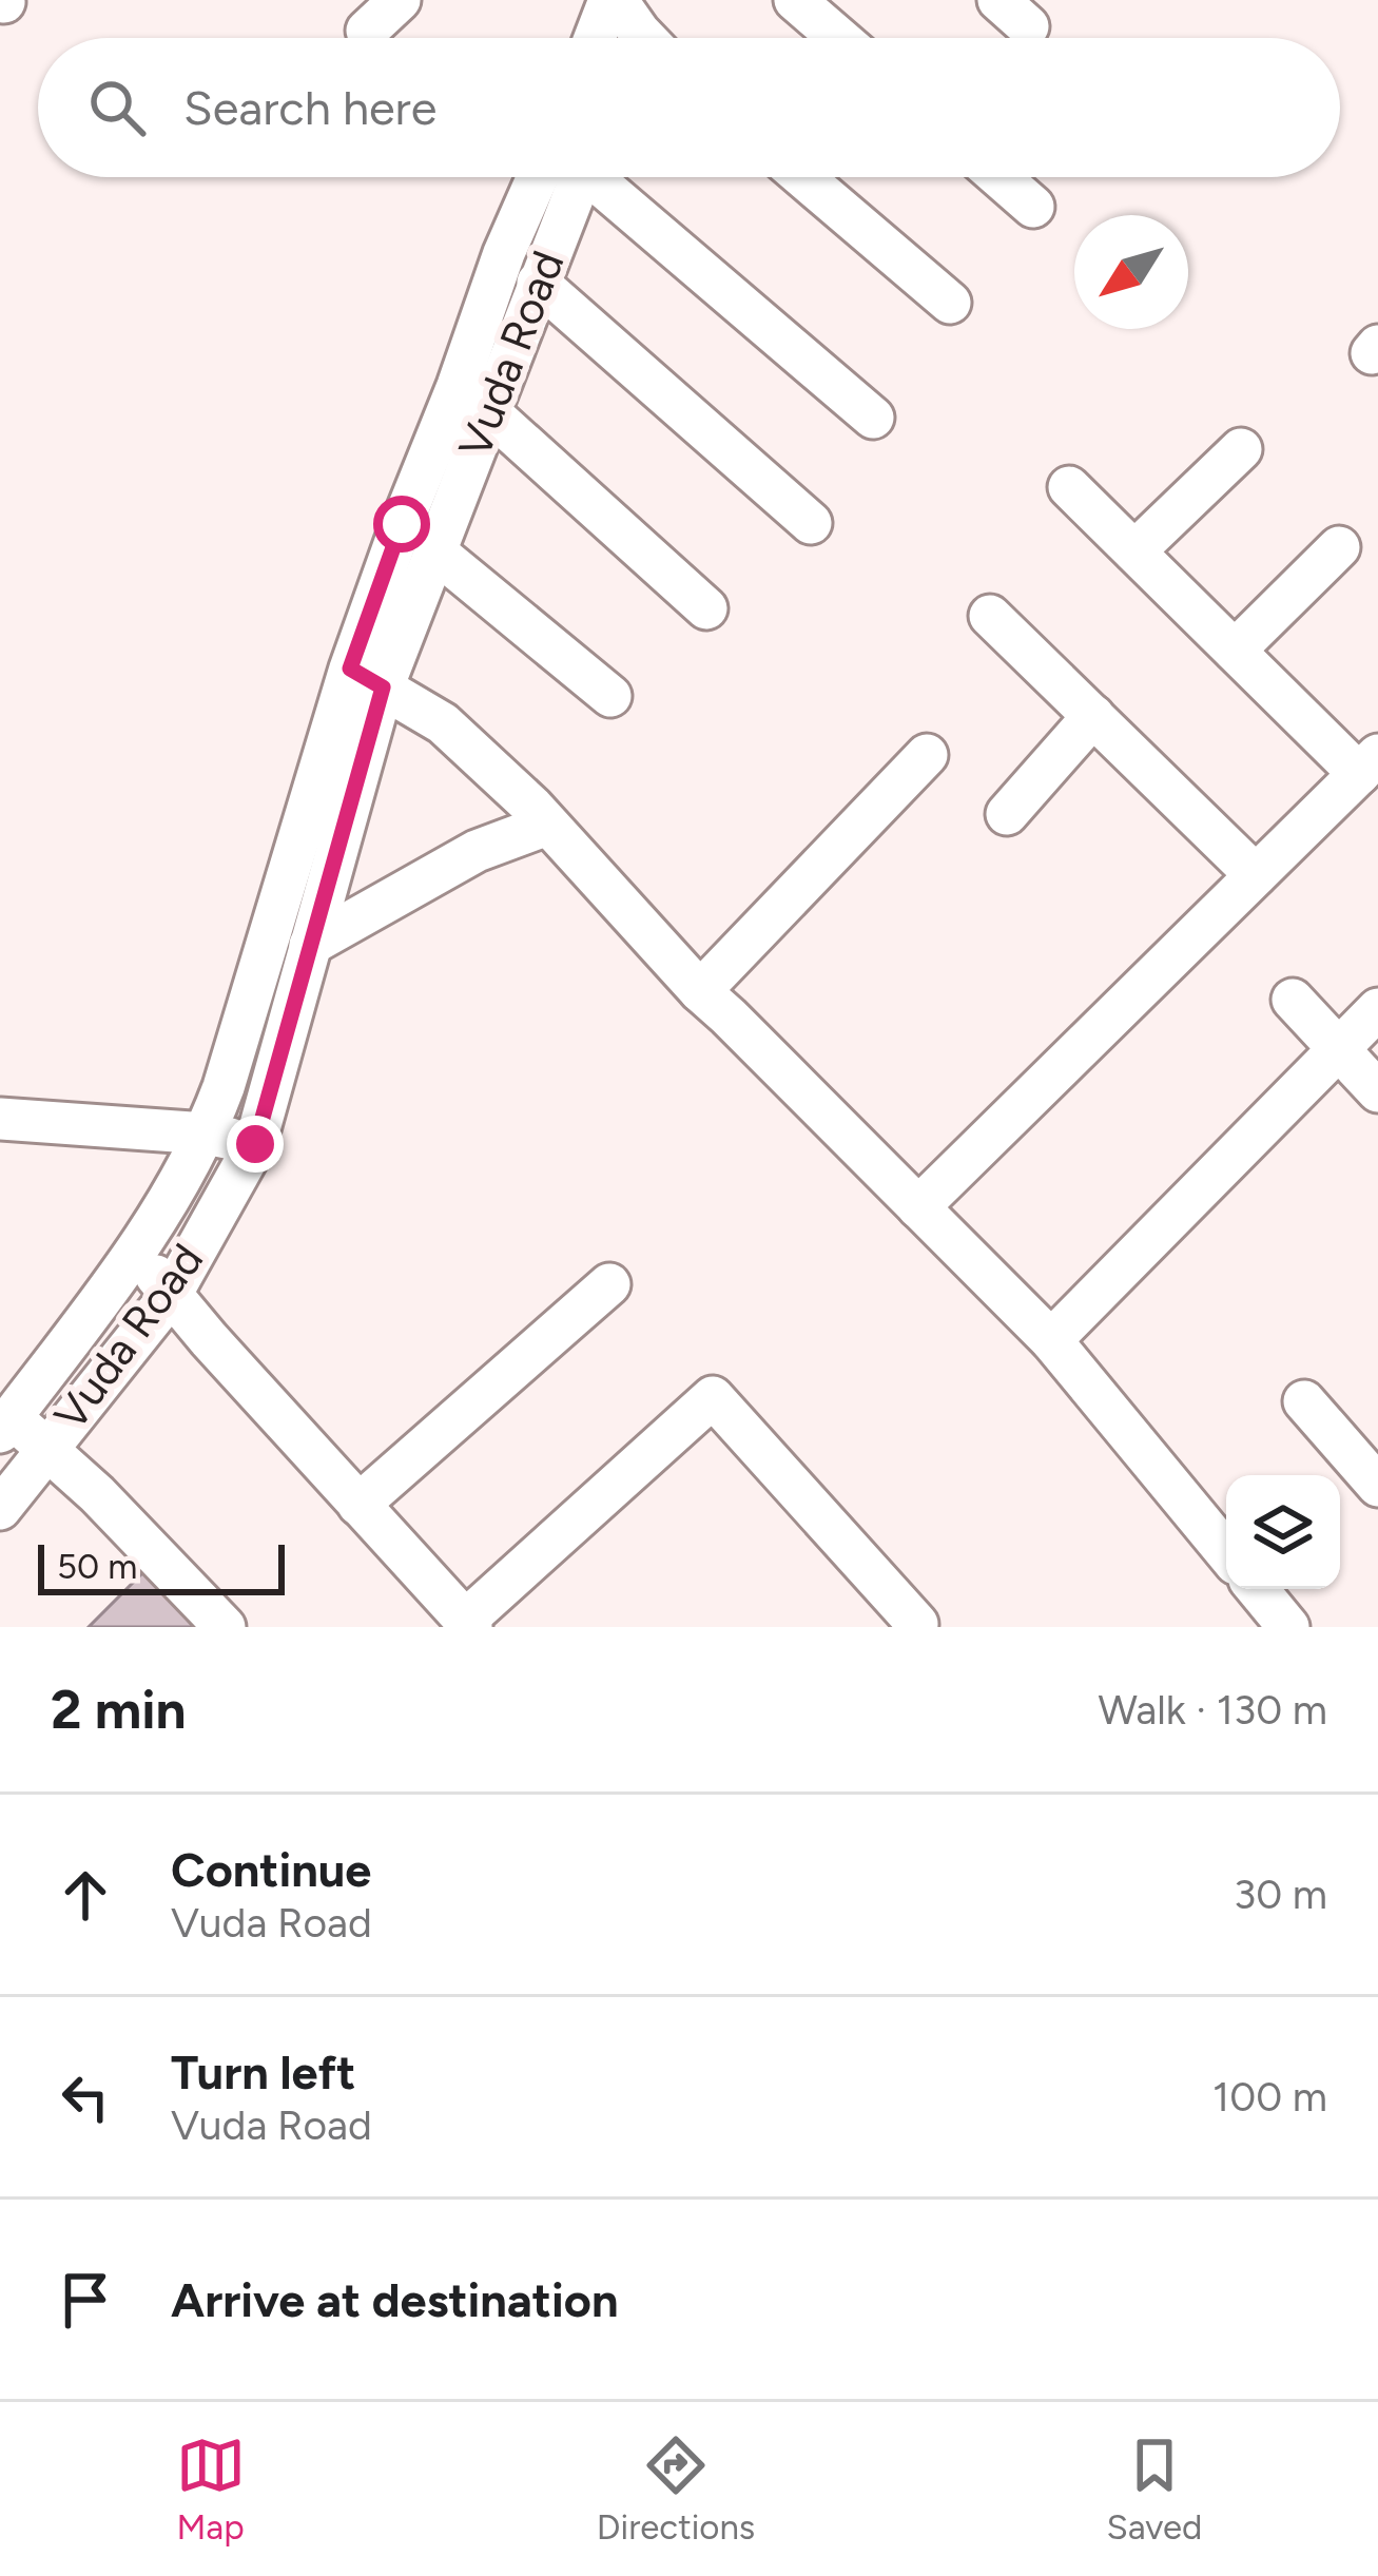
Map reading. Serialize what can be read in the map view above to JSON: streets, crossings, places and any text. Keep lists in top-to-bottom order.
{
  "streets": {
    "street": ["Vuda Road"]
  },
  "scale_bar": "50 m",
  "north": "bottom left",
  "page": {
    "search": "Search here",
    "scale": "50 m",
    "heading": ["2 min", "Walk · 130 m"],
    "list": [
      ["Continue", "Vuda Road", "30 m"],
      ["Turn left", "Vuda Road", "100 m"],
      "Arrive at destination"
    ],
    "nav": ["Map", "Directions", "Saved"]
  }
}
